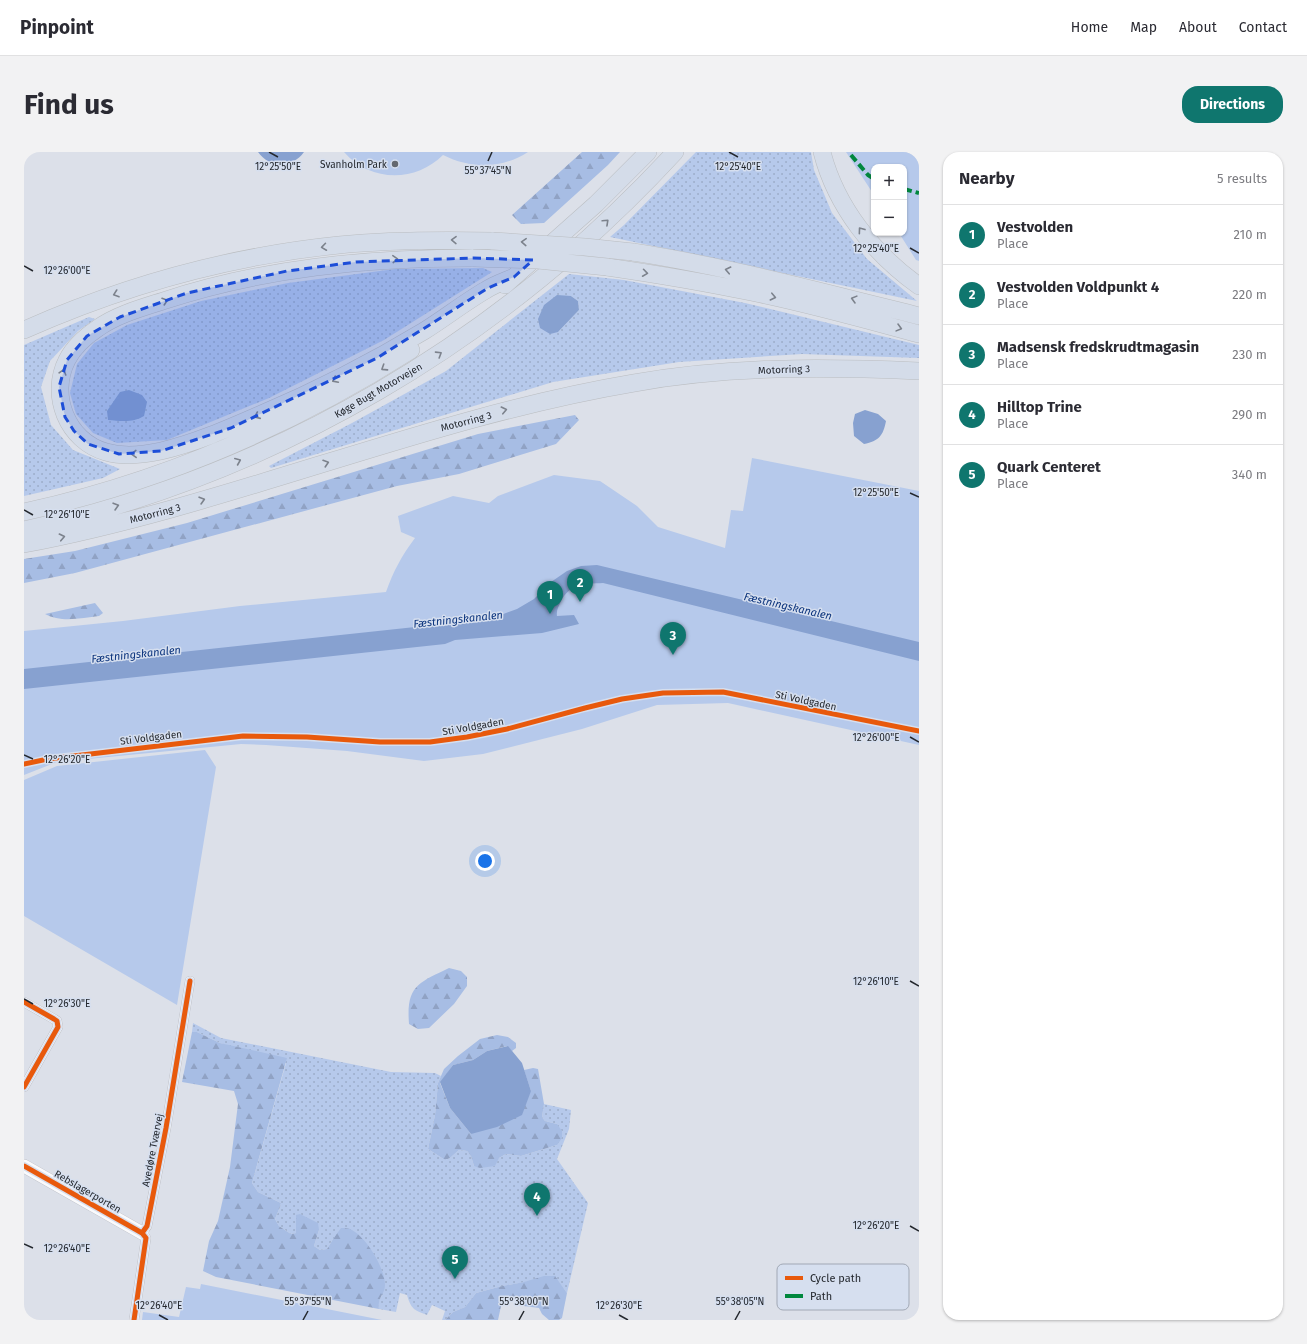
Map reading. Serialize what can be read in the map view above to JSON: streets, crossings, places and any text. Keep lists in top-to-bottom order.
{
  "streets": {
    "highway": ["Motorring 3", "Køge Bugt Motorvejen"],
    "street": ["Avedøre Tværvej", "Rebslagerporten"],
    "cycle path": ["Sti Voldgaden"]
  },
  "crossings": [
    ["Avedøre Tværvej", "Rebslagerporten"]
  ],
  "water": ["Fæstningskanalen"],
  "places": ["Svanholm Park"],
  "legend": ["Cycle path", "Path"],
  "page": {
    "header": "Pinpoint",
    "nav": [
      "Home",
      "Map",
      "About",
      "Contact"
    ],
    "buttons": "Directions",
    "title": "Find us",
    "heading": ["Nearby", "5 results"],
    "map_buttons": ["+", "−"],
    "list": [
      {
        "mark": "1",
        "name": "Vestvolden",
        "note": "Place",
        "value": "210 m"
      },
      {
        "mark": "2",
        "name": "Vestvolden Voldpunkt 4",
        "note": "Place",
        "value": "220 m"
      },
      {
        "mark": "3",
        "name": "Madsensk fredskrudtmagasin",
        "note": "Place",
        "value": "230 m"
      },
      {
        "mark": "4",
        "name": "Hilltop Trine",
        "note": "Place",
        "value": "290 m"
      },
      {
        "mark": "5",
        "name": "Quark Centeret",
        "note": "Place",
        "value": "340 m"
      }
    ],
    "pins": [
      "2",
      "1",
      "3",
      "4",
      "5"
    ]
  },
  "coordinates": [
    "12°25'40\"E",
    "12°25'50\"E",
    "55°37'45\"N",
    "12°26'00\"E",
    "12°26'10\"E",
    "12°26'20\"E",
    "12°26'30\"E",
    "12°26'40\"E",
    "55°37'55\"N",
    "55°38'00\"N",
    "55°38'05\"N"
  ]
}
